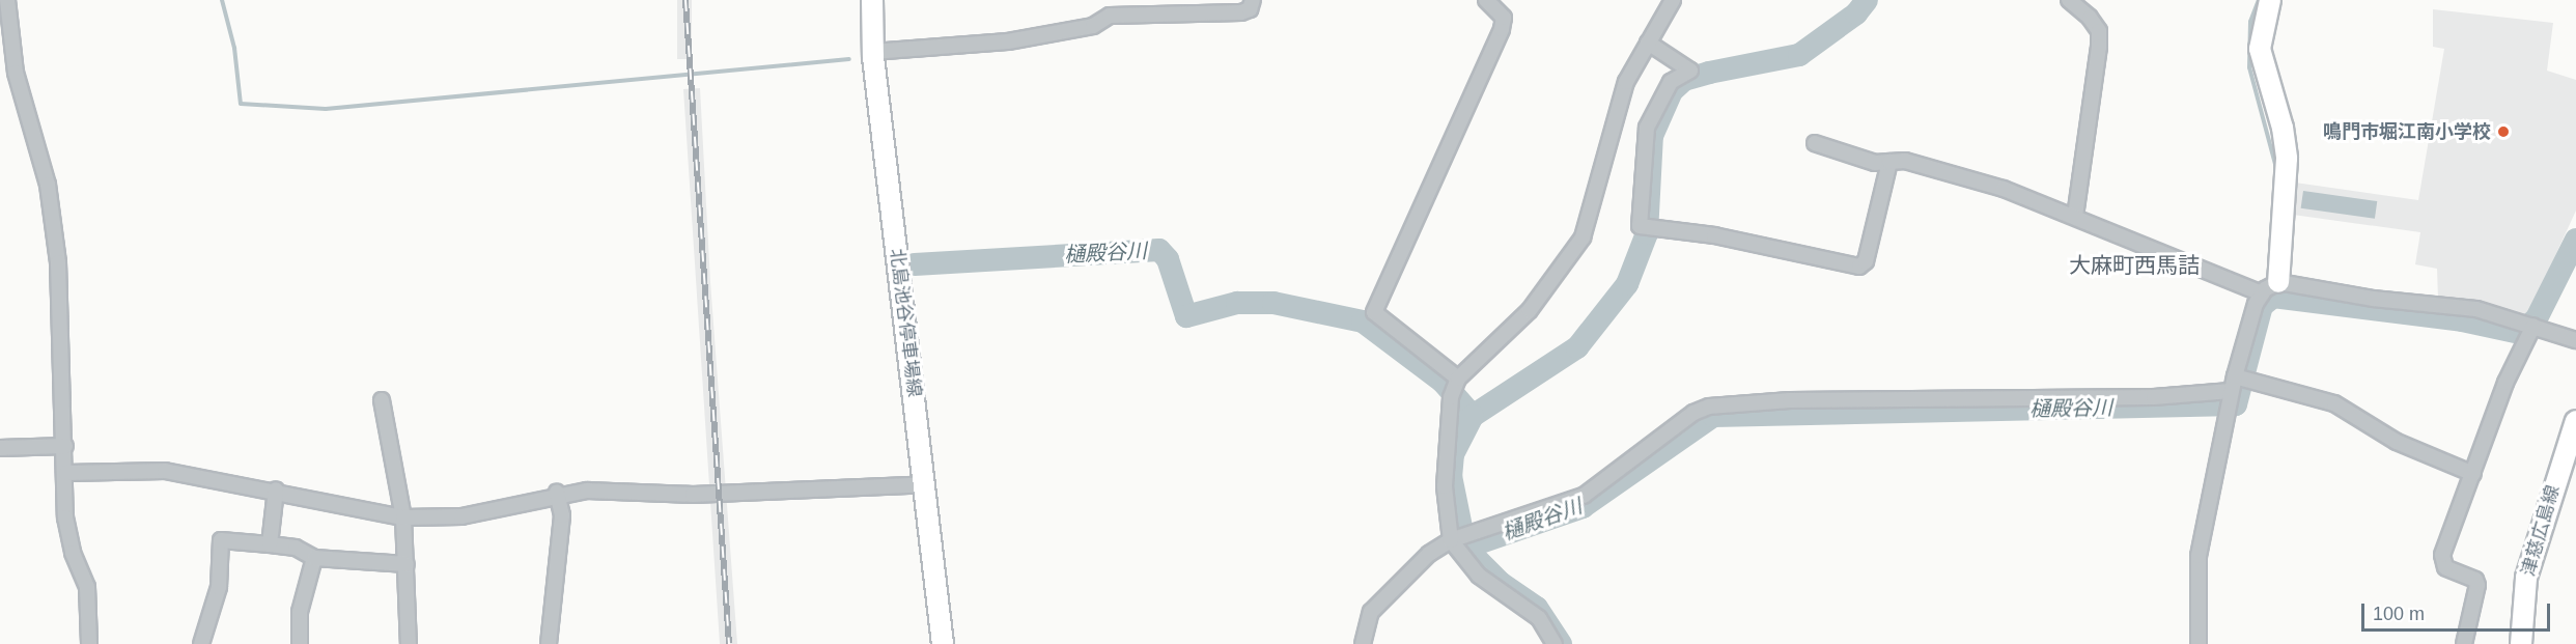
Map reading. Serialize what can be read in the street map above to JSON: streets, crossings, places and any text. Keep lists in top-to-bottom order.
{
  "streets": {
    "main road": ["北島池谷停車場線", "津慈広島線"]
  },
  "districts": ["大麻町西馬詰"],
  "water": ["樋殿谷川"],
  "places": ["鳴門市堀江南小学校"],
  "scale_bar": "100 m"
}
